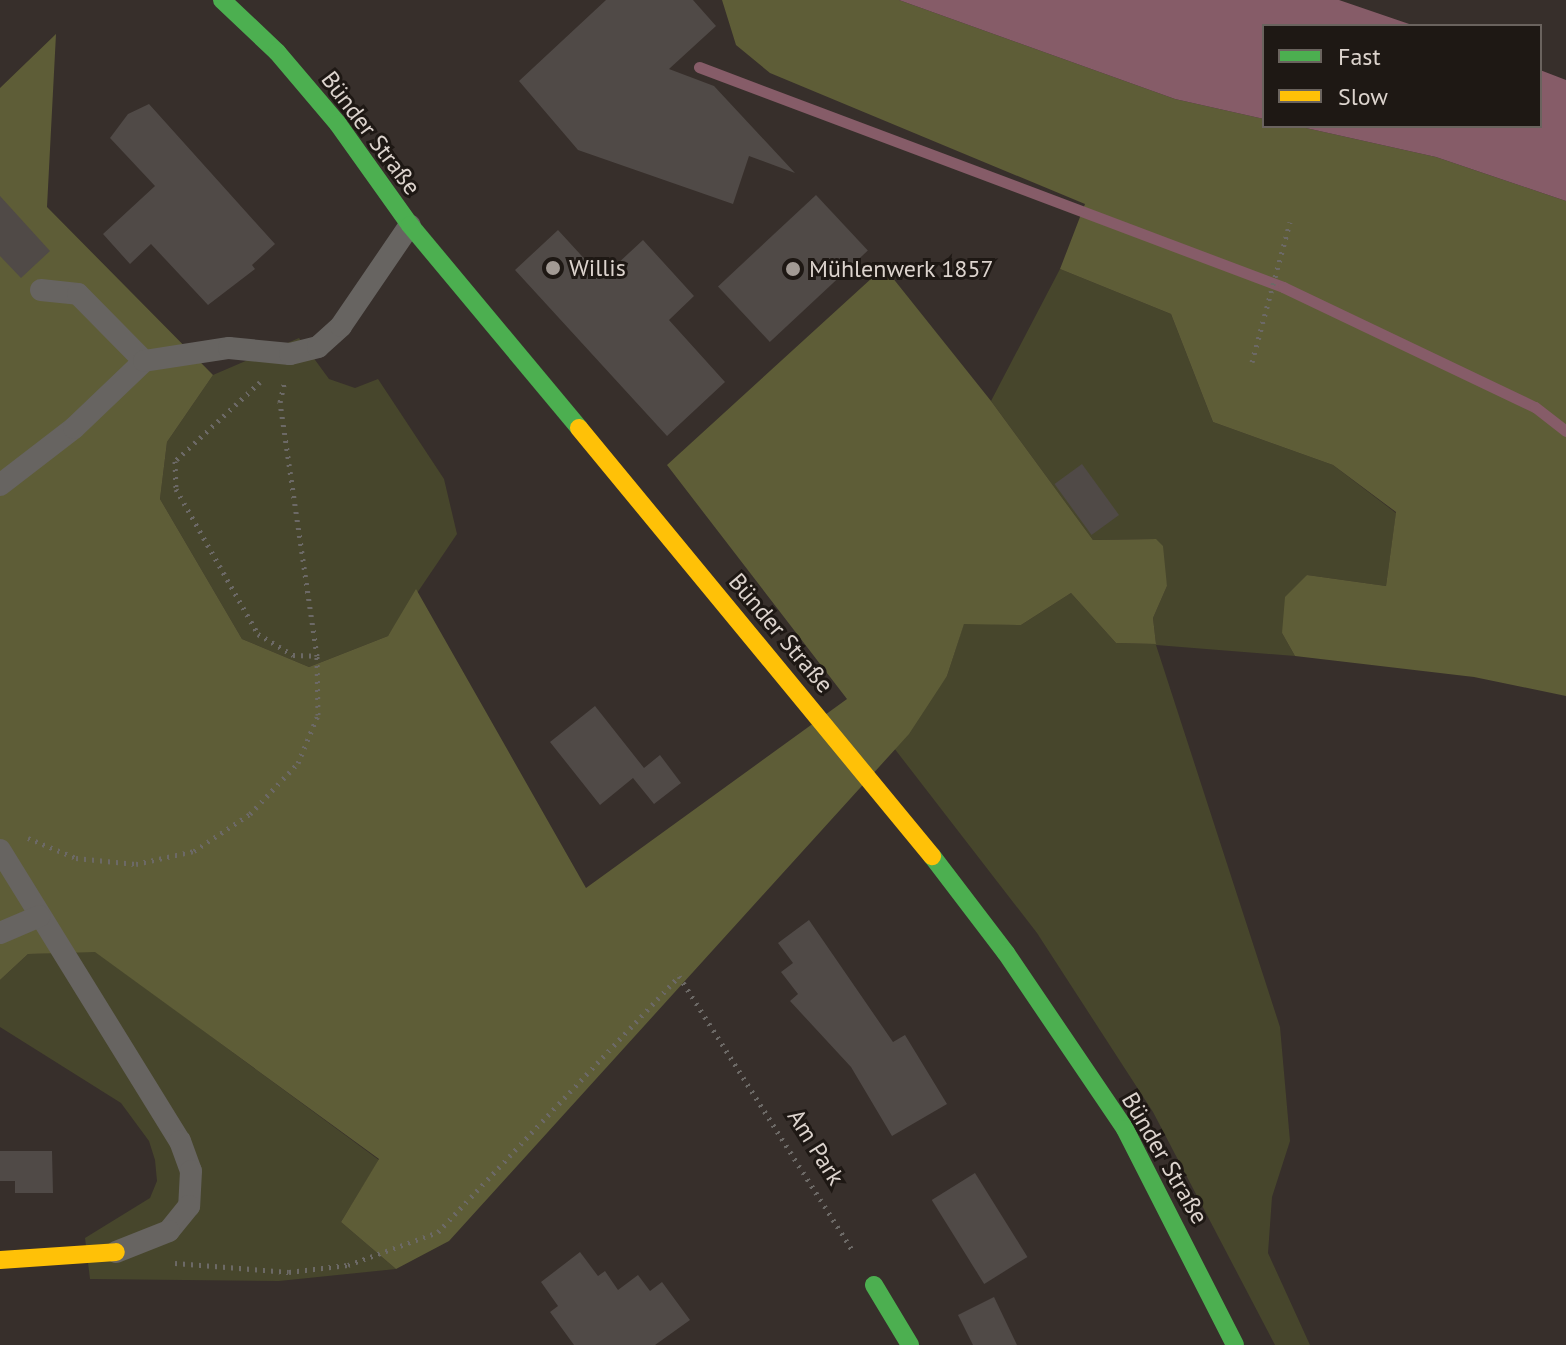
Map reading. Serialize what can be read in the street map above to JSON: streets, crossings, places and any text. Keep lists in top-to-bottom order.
{
  "streets": {
    "main road": ["Bünder Straße"],
    "path": ["Am Park"]
  },
  "places": ["Willis", "Mühlenwerk 1857"],
  "legend": ["Fast", "Slow"]
}
